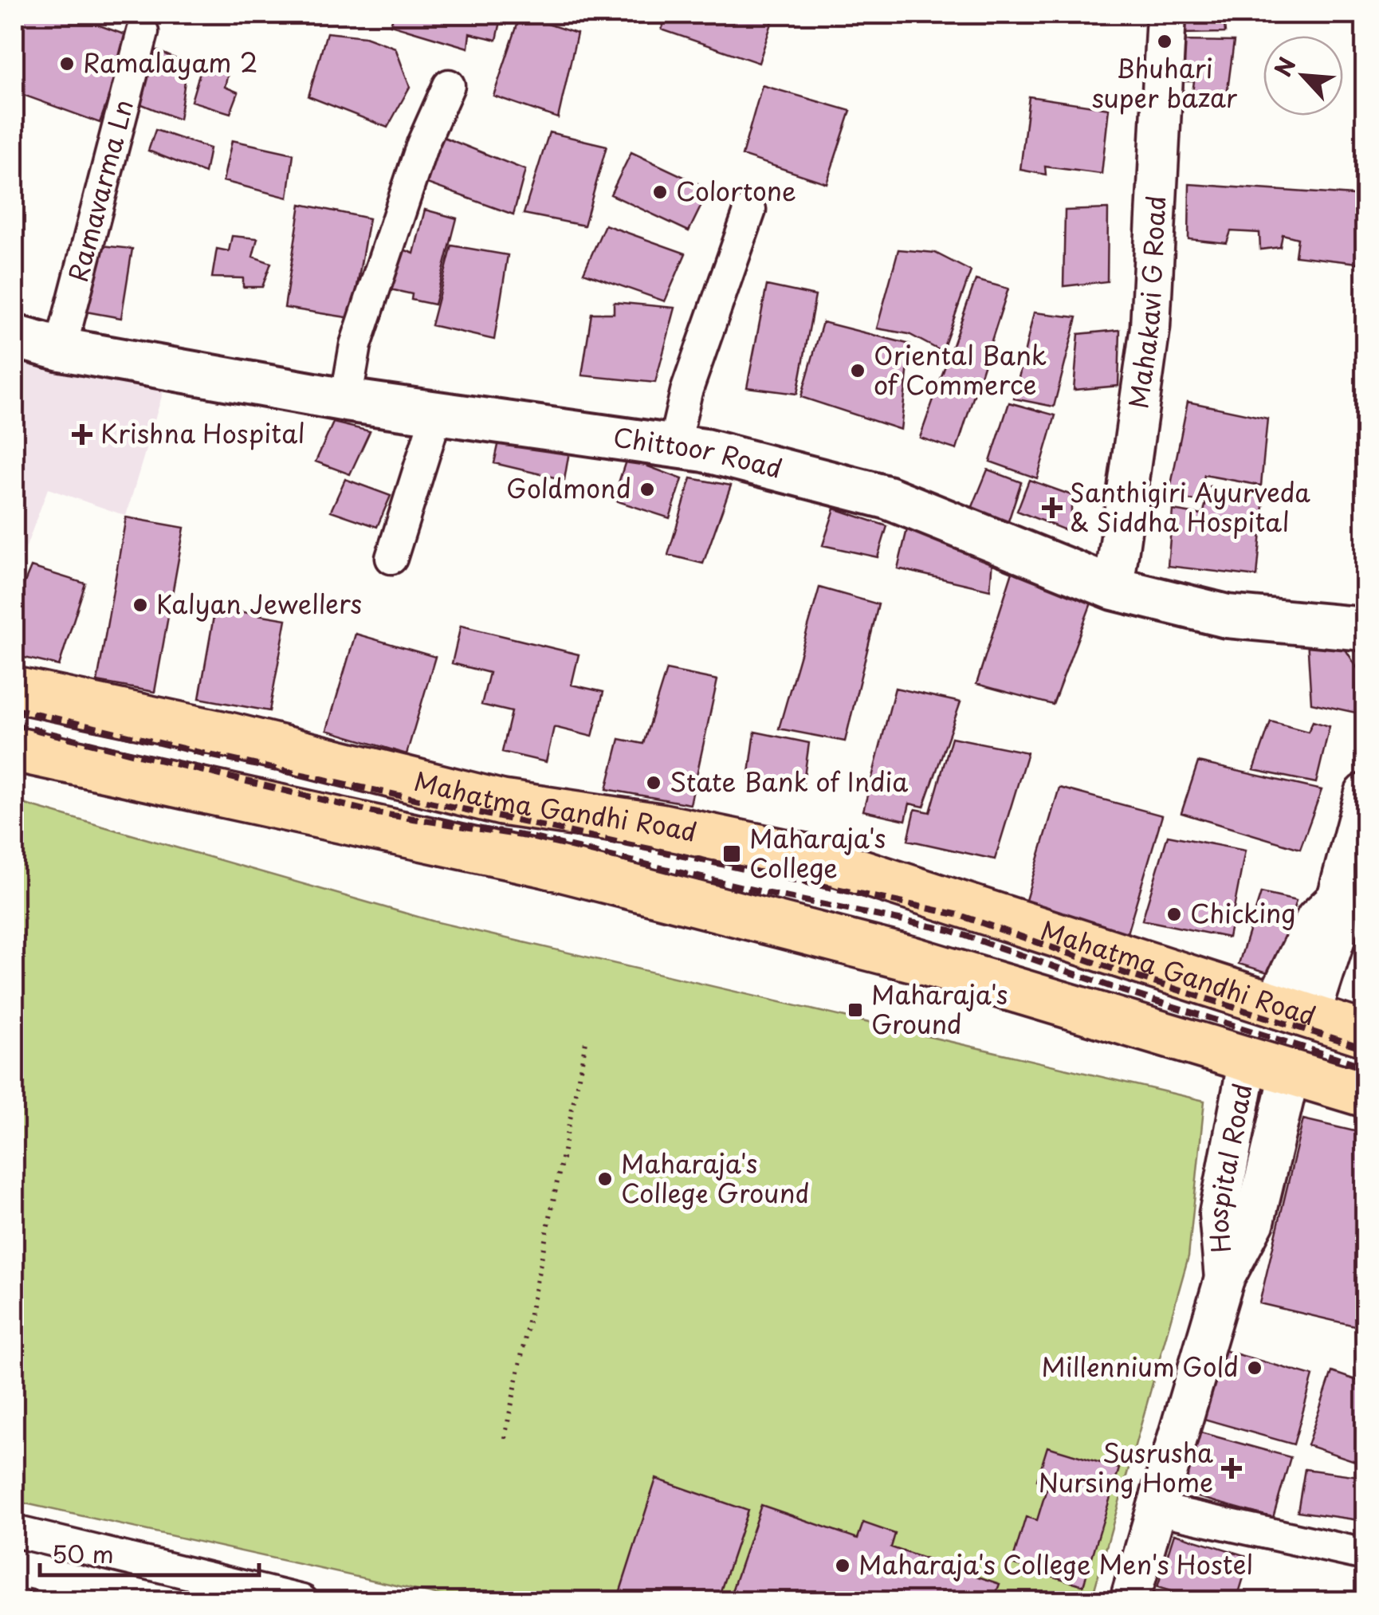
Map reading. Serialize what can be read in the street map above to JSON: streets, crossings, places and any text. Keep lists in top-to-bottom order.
{
  "streets": {
    "main road": ["Chittoor Road", "Mahatma Gandhi Road"],
    "street": ["Ramavarma Ln", "Mahakavi G Road", "Hospital Road"]
  },
  "crossings": [
    ["Ramavarma Ln", "Chittoor Road"],
    ["Mahakavi G Road", "Chittoor Road"]
  ],
  "places": {
    "other": [
      "Bhuhari super bazar",
      "Ramalayam 2",
      "Colortone",
      "Oriental Bank of Commerce",
      "Goldmond",
      "Kalyan Jewellers",
      "State Bank of India",
      "Chicking",
      "Maharaja's College Ground",
      "Millennium Gold",
      "Maharaja's College Men's Hostel"
    ],
    "health": ["Krishna Hospital", "Santhigiri Ayurveda & Siddha Hospital", "Susrusha Nursing Home"],
    "transit": ["Maharaja's College", "Maharaja's Ground"]
  },
  "scale_bar": "50 m",
  "north": "top left"
}
